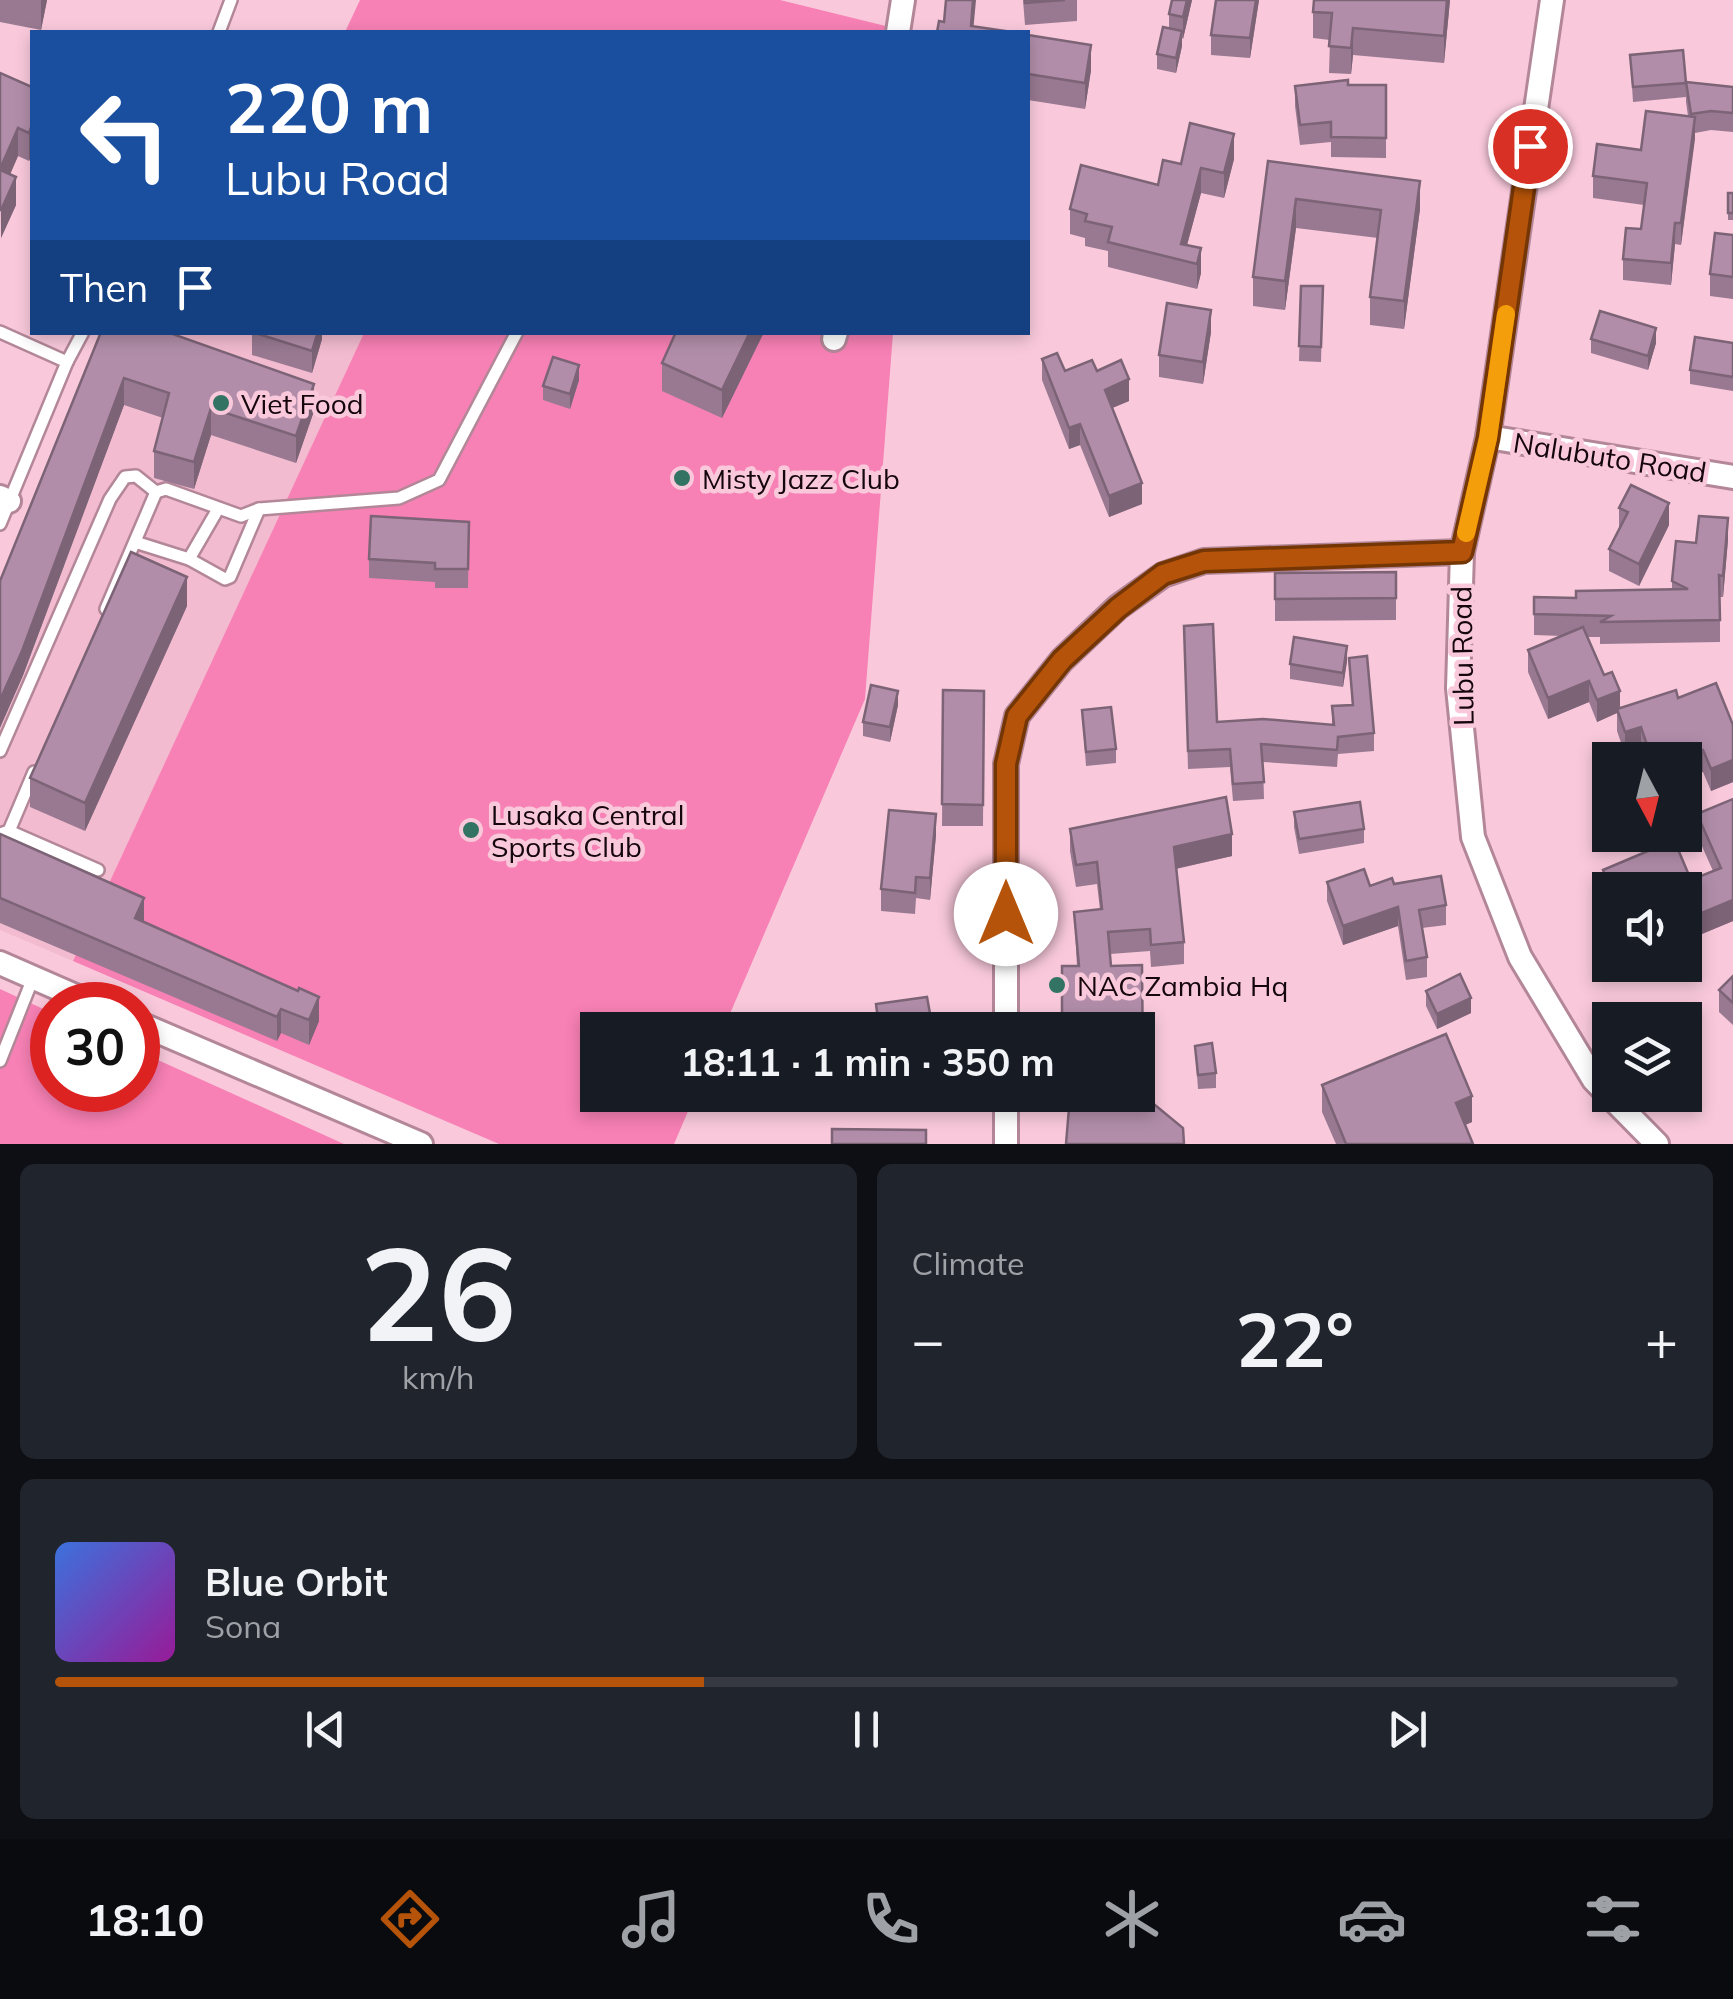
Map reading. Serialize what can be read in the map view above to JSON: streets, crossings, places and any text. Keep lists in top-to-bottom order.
{
  "streets": {
    "street": ["Nalubuto Road", "Lubu Road"]
  },
  "crossings": [
    ["Nalubuto Road", "Lubu Road"]
  ],
  "places": [
    "Viet Food",
    "Misty Jazz Club",
    "Lusaka Central Sports Club",
    "NAC Zambia Hq"
  ],
  "north": "bottom",
  "page": {
    "turn": ["220 m", "Lubu Road"],
    "then": "Then",
    "limit": "30",
    "trip": "18:11 · 1 min · 350 m",
    "tile": [
      ["26", "km/h"],
      "Climate"
    ],
    "heat": ["−", "22°", "+"],
    "song": ["Blue Orbit", "Sona"],
    "tabs": "18:10"
  }
}
